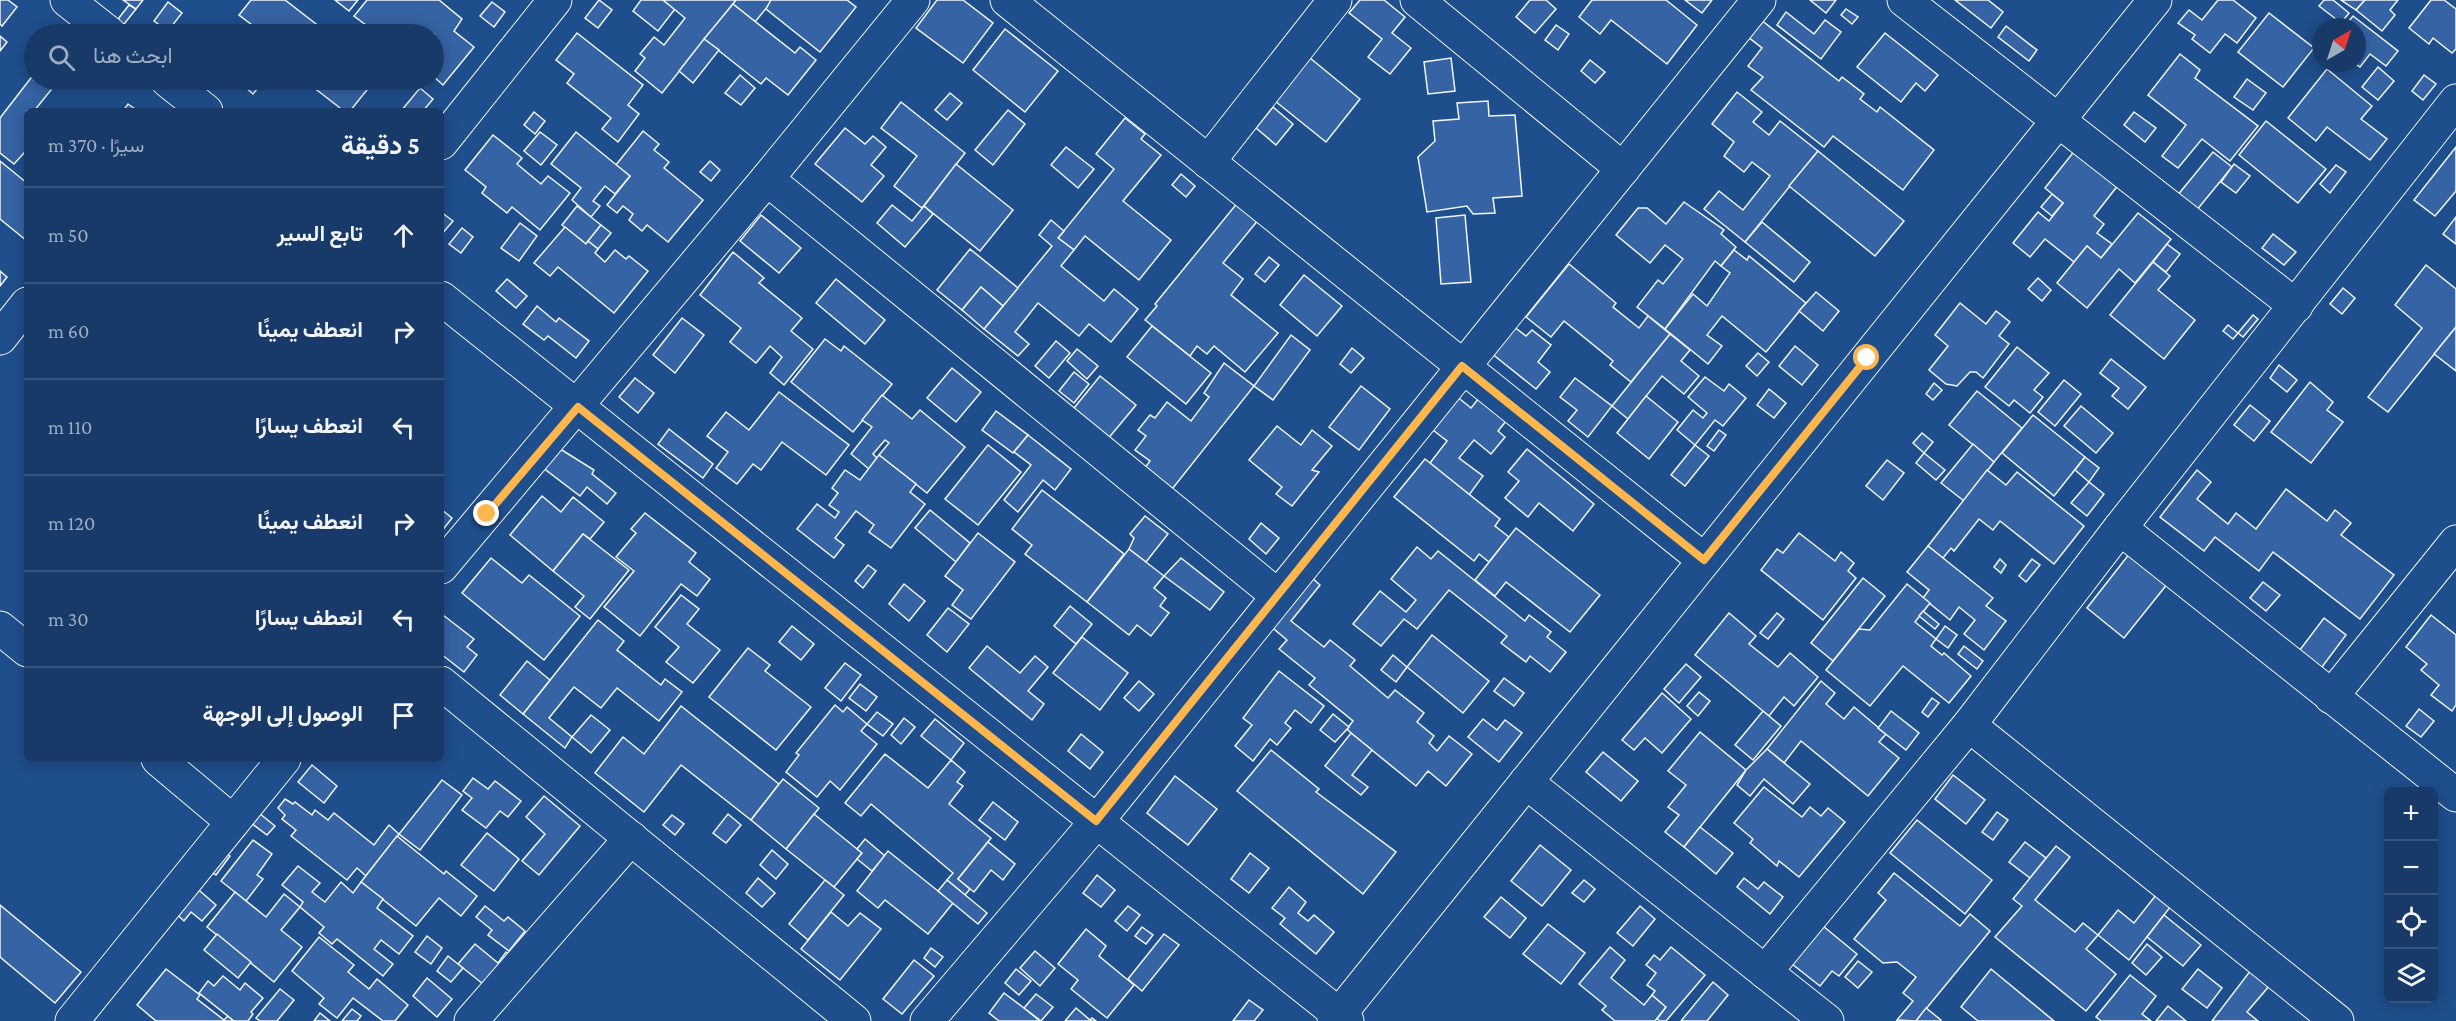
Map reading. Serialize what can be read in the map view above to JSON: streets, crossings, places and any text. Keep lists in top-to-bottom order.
{
  "north": "top right",
  "page": {
    "search": "ابحث هنا",
    "heading": ["5 دقيقة", "سيرًا · 370 m"],
    "list": [
      ["تابع السير", "50 m"],
      ["انعطف يمينًا", "60 m"],
      ["انعطف يسارًا", "110 m"],
      ["انعطف يمينًا", "120 m"],
      ["انعطف يسارًا", "30 m"],
      "الوصول إلى الوجهة"
    ],
    "map_buttons": ["+", "−"]
  }
}
